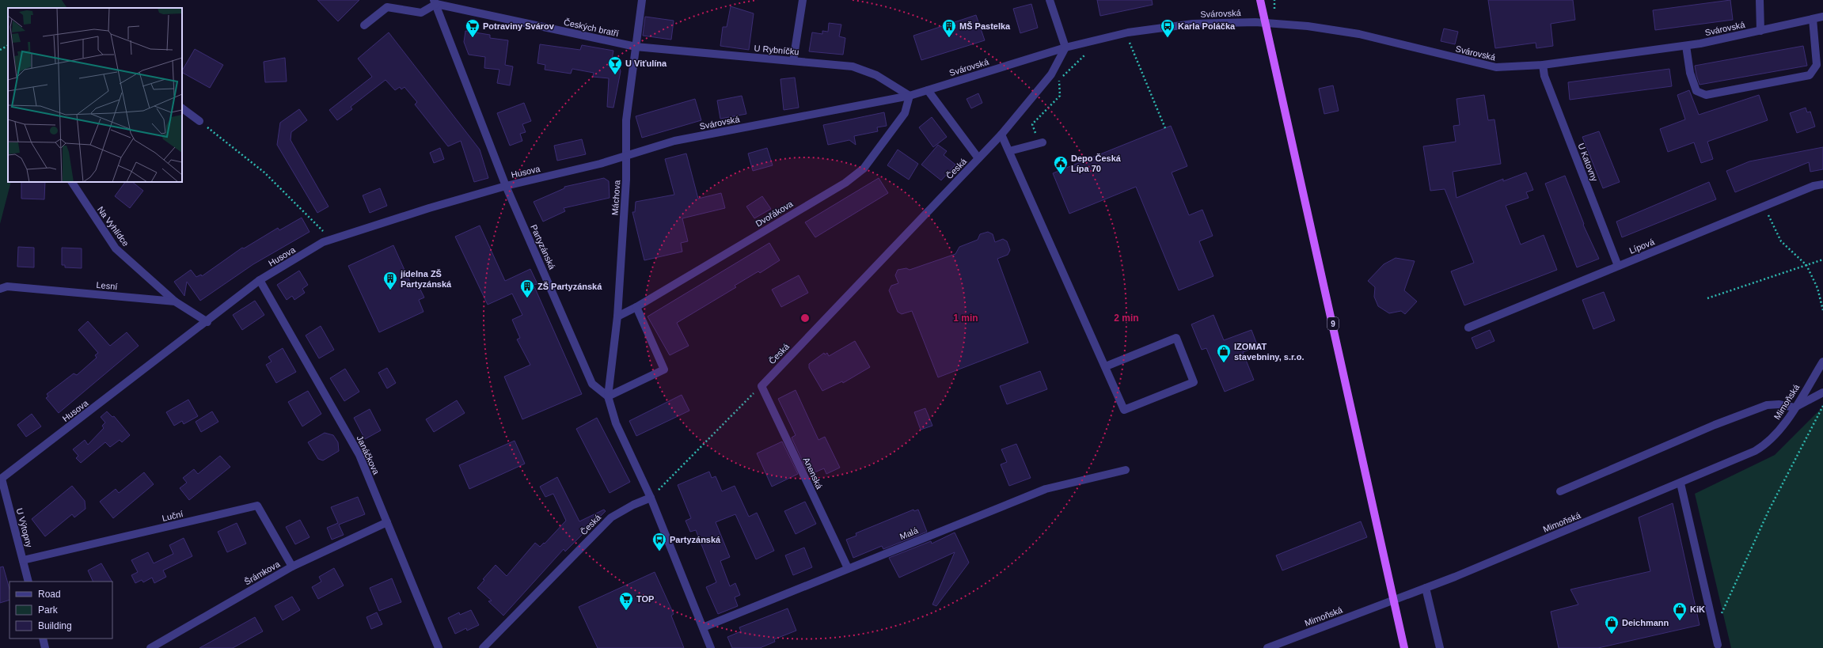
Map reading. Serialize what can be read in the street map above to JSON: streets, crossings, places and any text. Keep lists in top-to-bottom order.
{
  "streets": {
    "main road": ["9"],
    "street": [
      "Svárovská",
      "Českých bratří",
      "U Rybníčku",
      "U Katovny",
      "Česká",
      "Husova",
      "Máchova",
      "Dvořákova",
      "Na Vyhlídce",
      "Lípová",
      "Partyzánská",
      "Lesní",
      "Mimoňská",
      "Janáčkova",
      "Anenská",
      "Luční",
      "U Výtopny",
      "Malá",
      "Šrámkova"
    ]
  },
  "crossings": [
    ["Svárovská", "U Rybníčku"],
    ["Svárovská", "U Katovny"],
    ["Svárovská", "Česká"],
    ["Svárovská", "Husova"],
    ["Svárovská", "Máchova"],
    ["Svárovská", "Dvořákova"],
    ["Českých bratří", "U Rybníčku"],
    ["Českých bratří", "Máchova"],
    ["Českých bratří", "Partyzánská"],
    ["U Rybníčku", "Máchova"],
    ["U Rybníčku", "Dvořákova"],
    ["U Katovny", "Lípová"],
    ["Česká", "Anenská"],
    ["Husova", "Máchova"],
    ["Husova", "Partyzánská"],
    ["Husova", "Lesní"],
    ["Husova", "Janáčkova"],
    ["Husova", "U Výtopny"],
    ["Máchova", "Dvořákova"],
    ["Máchova", "Partyzánská"],
    ["Na Vyhlídce", "Lesní"],
    ["Janáčkova", "Šrámkova"],
    ["Anenská", "Malá"],
    ["Luční", "U Výtopny"],
    ["Luční", "Šrámkova"]
  ],
  "places": {
    "supermarket": ["Potraviny Svárov", "TOP"],
    "building": ["MŠ Pastelka", "jídelna ZŠ Partyzánská", "ZŠ Partyzánská"],
    "bus stop": ["Karla Poláčka", "Partyzánská"],
    "bar": ["U Viťulína"],
    "public building": ["Depo Česká Lípa 70"],
    "shop": ["IZOMAT stavebniny, s.r.o.", "KiK", "Deichmann"]
  },
  "legend": ["Road", "Park", "Building"],
  "rings": ["1 min", "2 min"]
}
